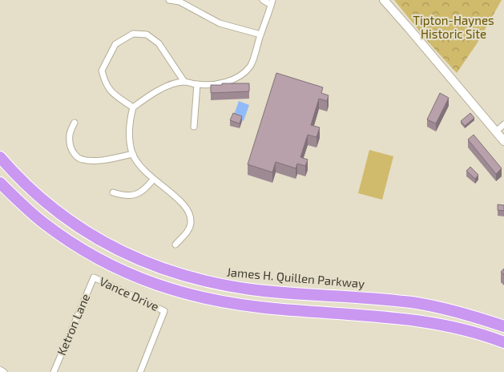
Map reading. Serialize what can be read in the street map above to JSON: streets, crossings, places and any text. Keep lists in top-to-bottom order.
{
  "streets": {
    "highway": ["James H. Quillen Parkway"],
    "street": ["Vance Drive", "Ketron Lane"]
  },
  "crossings": [
    ["Vance Drive", "Ketron Lane"]
  ],
  "parks": ["Tipton-Haynes Historic Site"]
}
